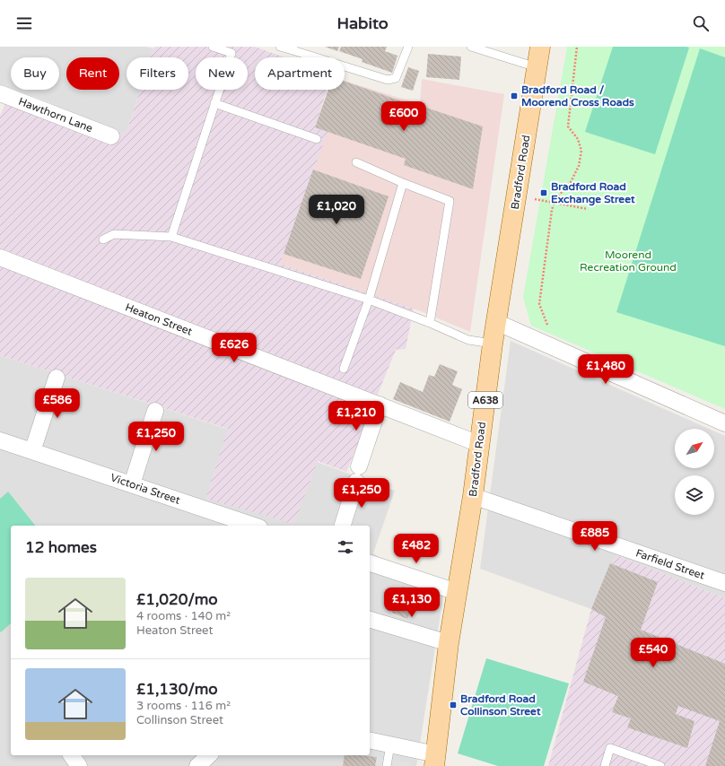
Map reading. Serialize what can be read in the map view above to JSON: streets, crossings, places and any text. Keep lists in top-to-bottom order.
{
  "streets": {
    "main road": ["Bradford Road", "A638"],
    "street": [
      "Hawthorn Lane",
      "Heaton Street",
      "Victoria Street",
      "Farfield Street"
    ]
  },
  "crossings": [
    ["Bradford Road", "Heaton Street"],
    ["Bradford Road", "Farfield Street"]
  ],
  "parks": ["Moorend Recreation Ground"],
  "places": {
    "transit": ["Bradford Road / Moorend Cross Roads", "Bradford Road Exchange Street", "Bradford Road Collinson Street"]
  },
  "north": "top right",
  "page": {
    "header": "Habito",
    "chip": [
      "Buy",
      "Rent",
      "Filters",
      "New",
      "Apartment"
    ],
    "price": [
      "£600",
      "£1,020",
      "£626",
      "£1,480",
      "£586",
      "£1,210",
      "£1,250",
      "£1,250",
      "£885",
      "£482",
      "£1,130",
      "£540"
    ],
    "heading": "12 homes",
    "list": [
      {
        "name": "£1,020/mo",
        "note": "4 rooms · 140 m² · Heaton Street"
      },
      {
        "name": "£1,130/mo",
        "note": "3 rooms · 116 m² · Collinson Street"
      }
    ]
  }
}
